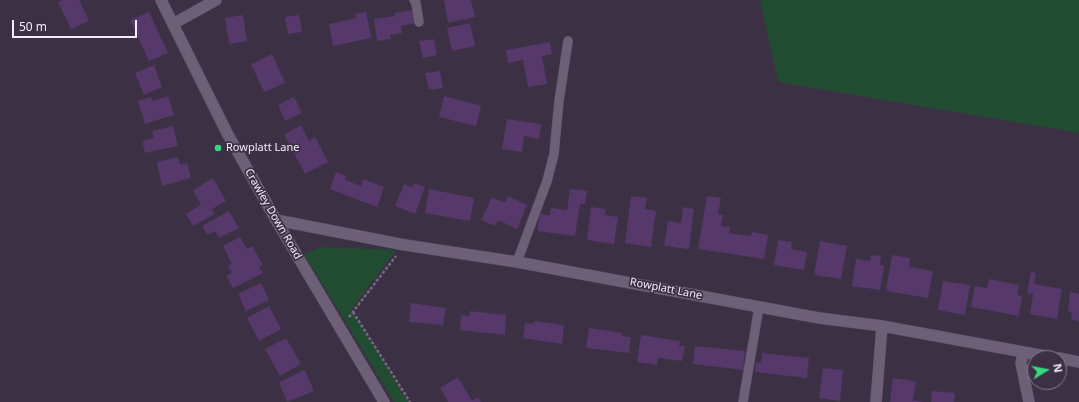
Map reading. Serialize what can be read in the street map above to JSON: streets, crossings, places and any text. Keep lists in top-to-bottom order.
{
  "streets": {
    "street": ["Crawley Down Road", "Rowplatt Lane"]
  },
  "crossings": [
    ["Crawley Down Road", "Rowplatt Lane"]
  ],
  "places": ["Rowplatt Lane"],
  "scale_bar": "50 m",
  "north": "right"
}
